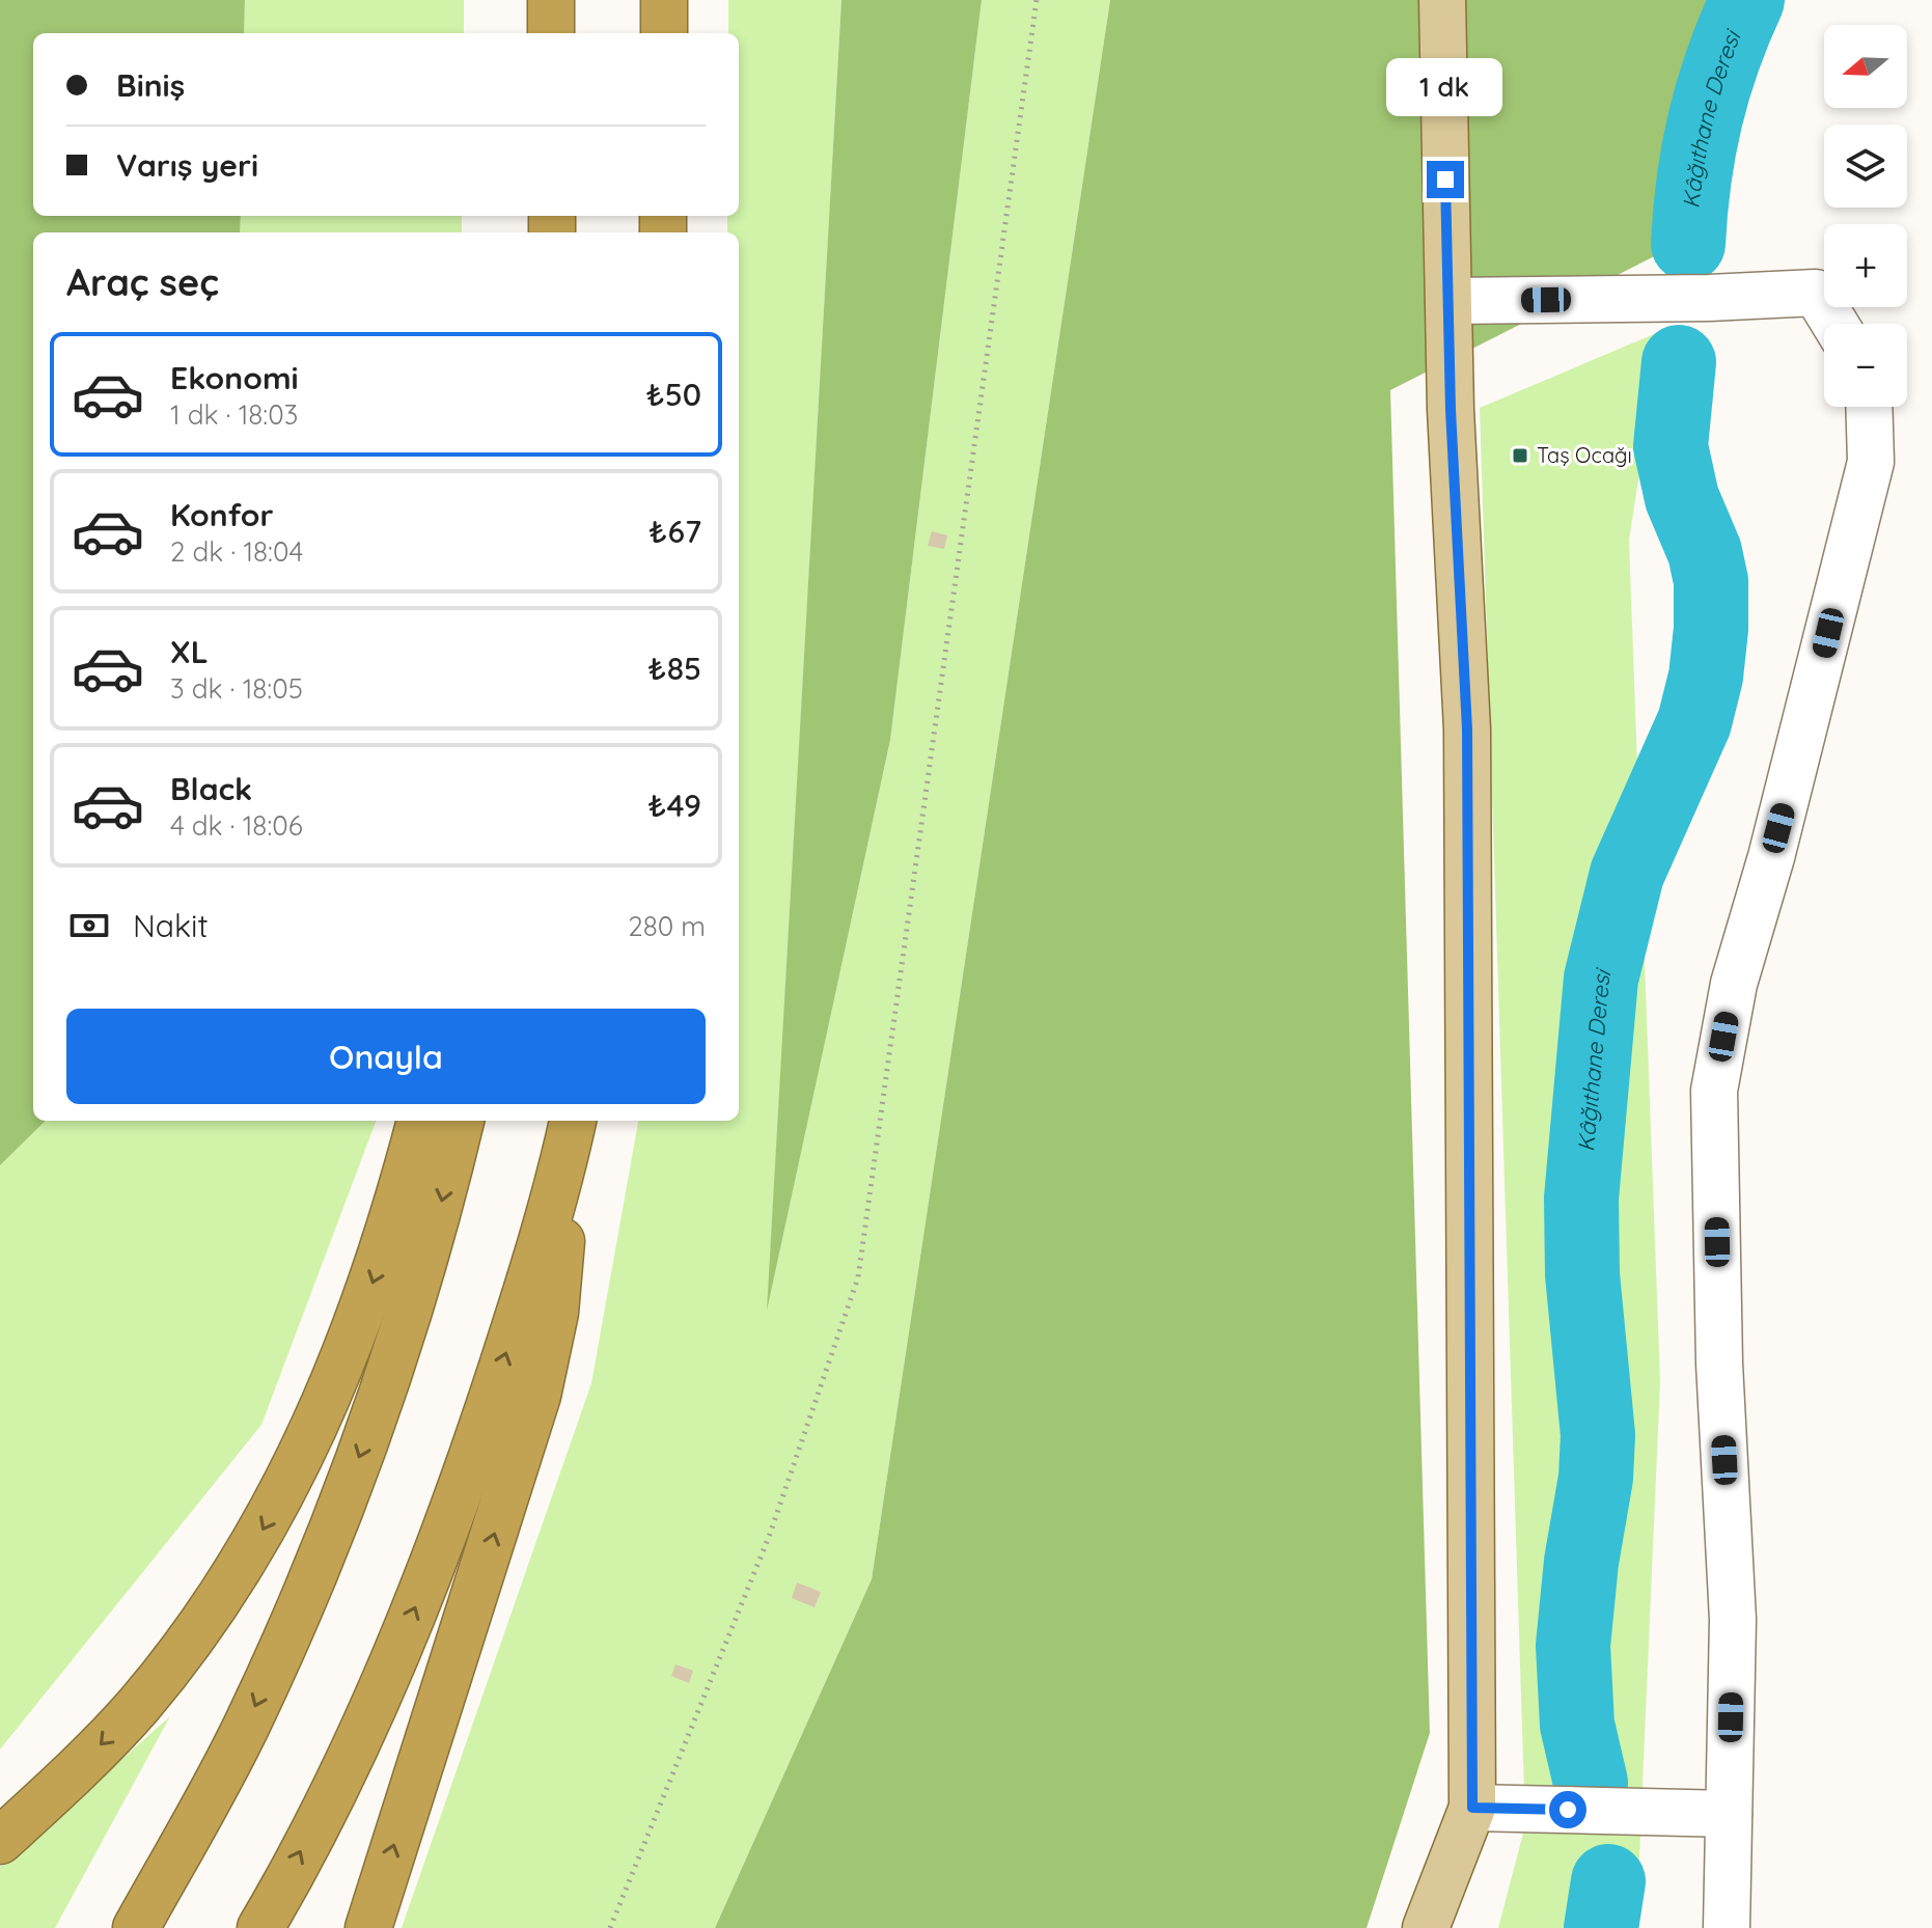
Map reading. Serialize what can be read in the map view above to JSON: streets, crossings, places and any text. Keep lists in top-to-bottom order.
{
  "water": ["Kâğıthane Deresi"],
  "places": {
    "transit": ["Taş Ocağı"]
  },
  "north": "left",
  "page": {
    "map_buttons": ["+", "−"],
    "banner": ["Biniş", "Varış yeri"],
    "bubble": "1 dk",
    "heading": "Araç seç",
    "list": [
      {
        "name": "Ekonomi",
        "note": "1 dk · 18:03",
        "value": "₺50"
      },
      {
        "name": "Konfor",
        "note": "2 dk · 18:04",
        "value": "₺67"
      },
      {
        "name": "XL",
        "note": "3 dk · 18:05",
        "value": "₺85"
      },
      {
        "name": "Black",
        "note": "4 dk · 18:06",
        "value": "₺49"
      }
    ],
    "pay": ["Nakit", "280 m"],
    "buttons": "Onayla"
  }
}
